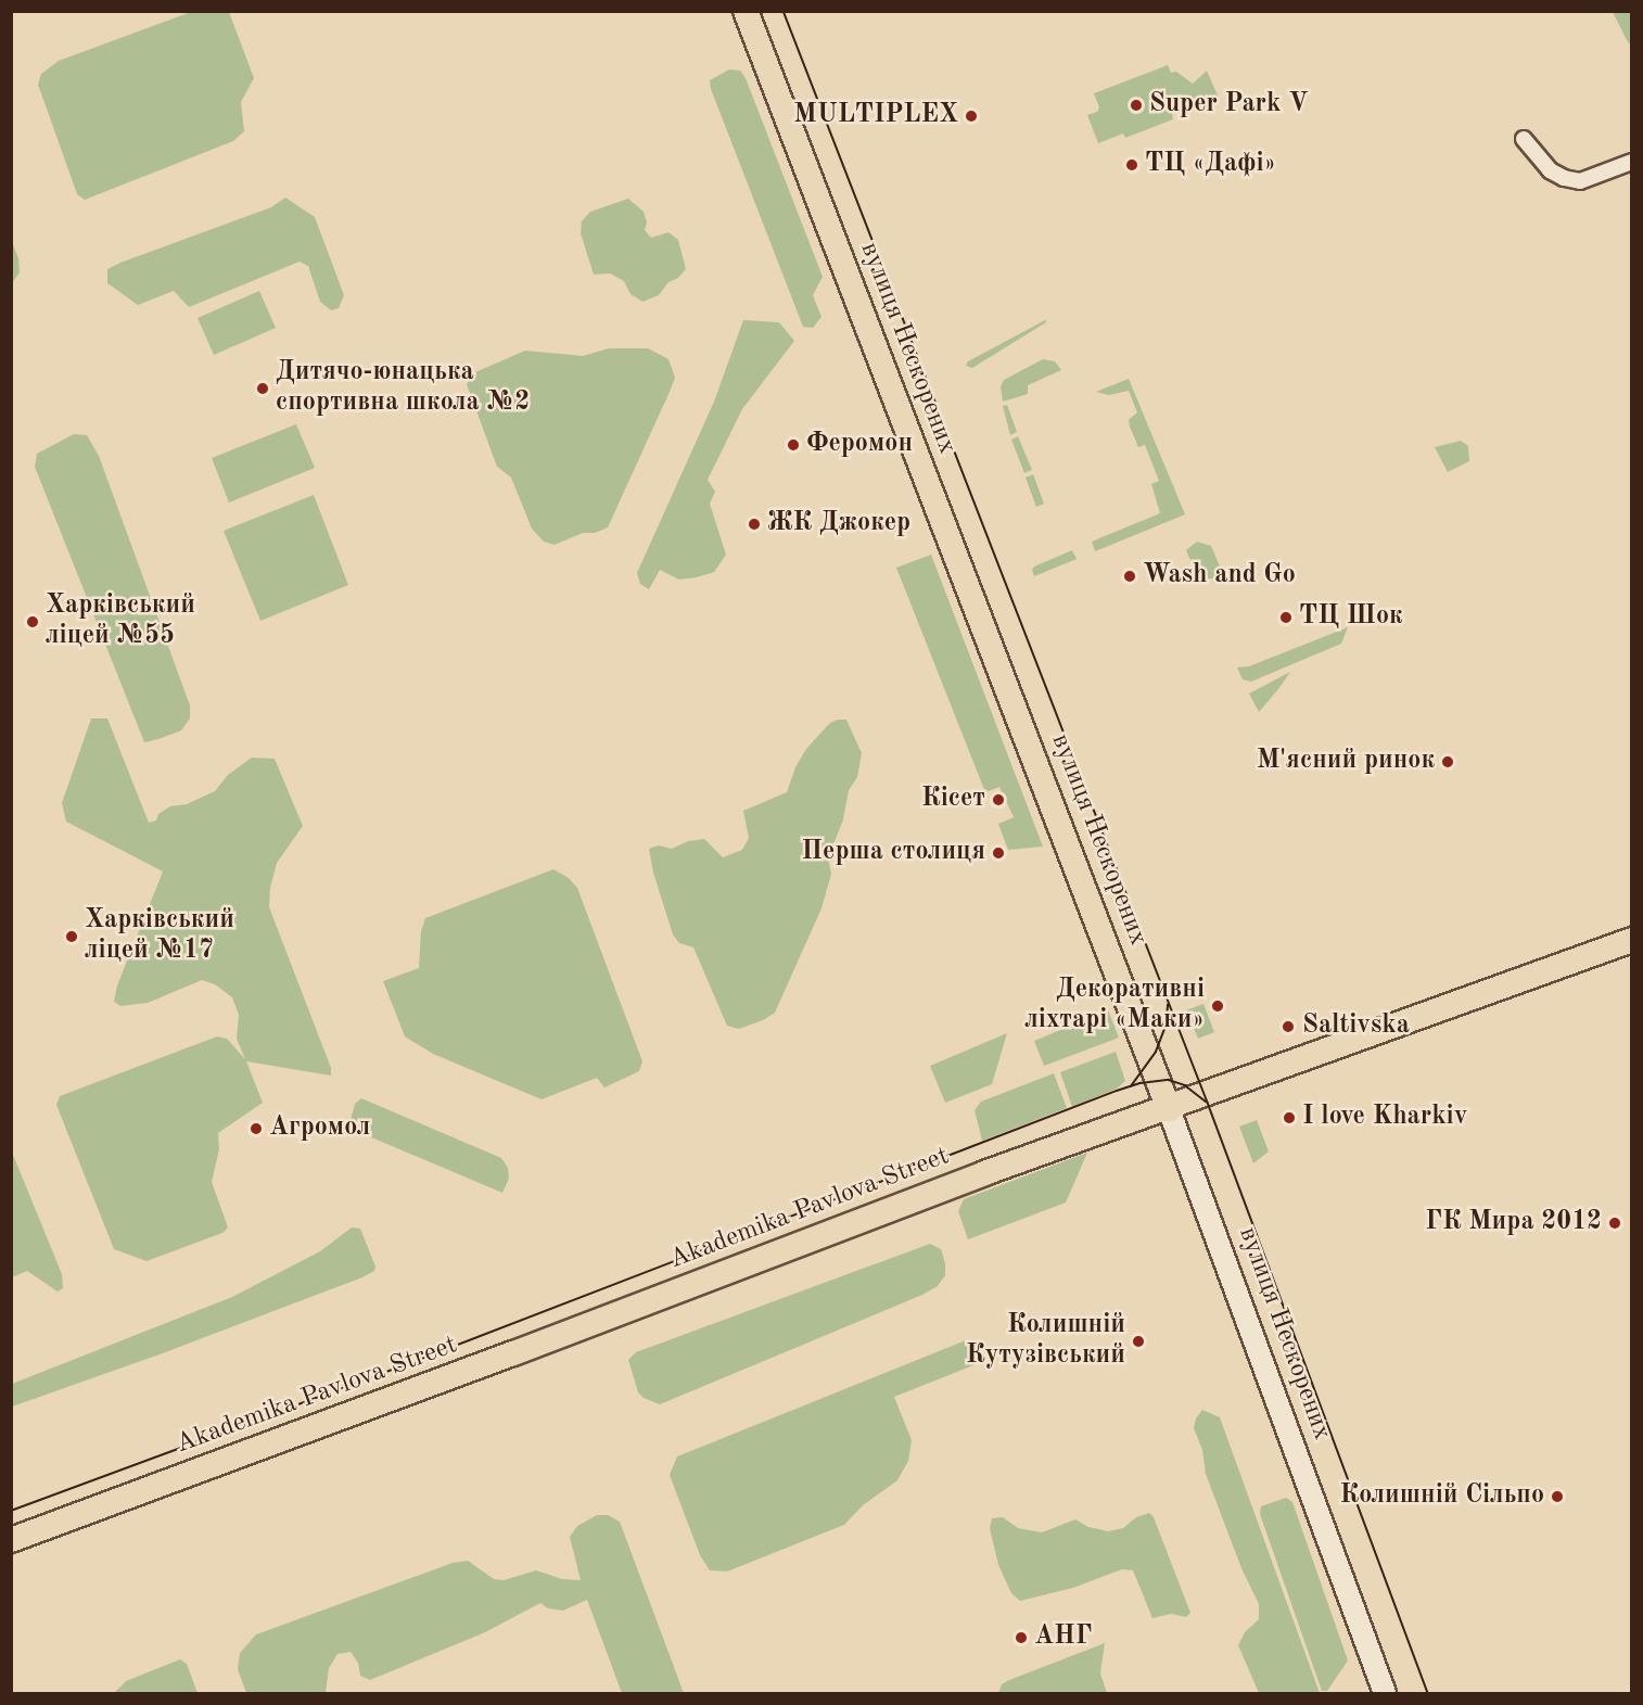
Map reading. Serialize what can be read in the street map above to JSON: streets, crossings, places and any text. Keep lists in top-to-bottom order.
{
  "streets": {
    "main road": ["вулиця Нескорених", "Akademika Pavlova Street"]
  },
  "crossings": [
    ["вулиця Нескорених", "Akademika Pavlova Street"]
  ],
  "places": [
    "Super Park V",
    "MULTIPLEX",
    "ТЦ «Дафі»",
    "Дитячо-юнацька спортивна школа №2",
    "Феромон",
    "ЖК Джокер",
    "Wash and Go",
    "ТЦ Шок",
    "Харківський ліцей №55",
    "М'ясний ринок",
    "Кісет",
    "Перша столиця",
    "Харківський ліцей №17",
    "Декоративні ліхтарі «Маки»",
    "Saltivska",
    "I love Kharkiv",
    "Агромол",
    "ГК Мира 2012",
    "Колишній Кутузівський",
    "Колишній Сільпо",
    "АНГ"
  ]
}
